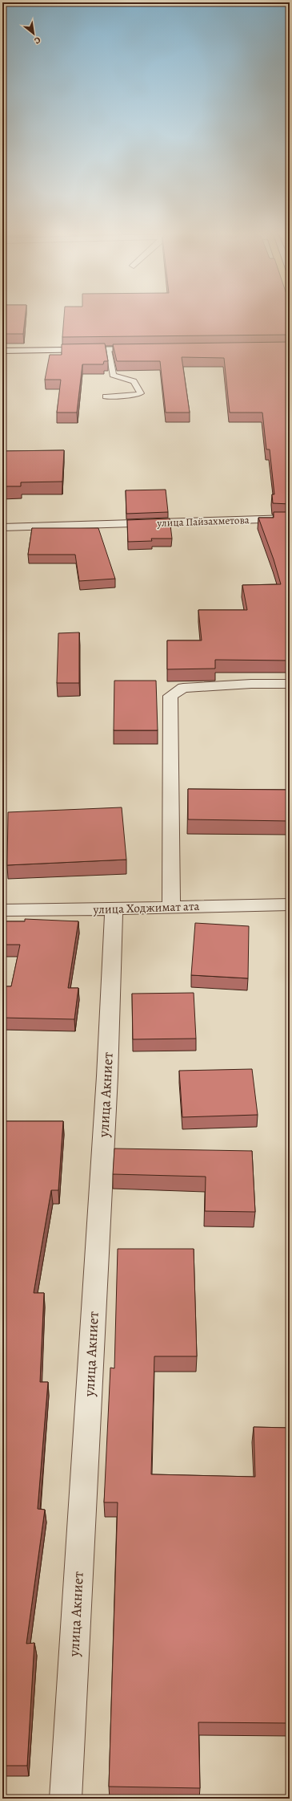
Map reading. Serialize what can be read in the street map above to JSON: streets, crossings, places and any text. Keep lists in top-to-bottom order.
{
  "streets": {
    "street": ["улица Пайзахметова", "улица Ходжимат ата", "улица Акниет"]
  },
  "crossings": [
    ["улица Ходжимат ата", "улица Акниет"]
  ],
  "north": "bottom right"
}
